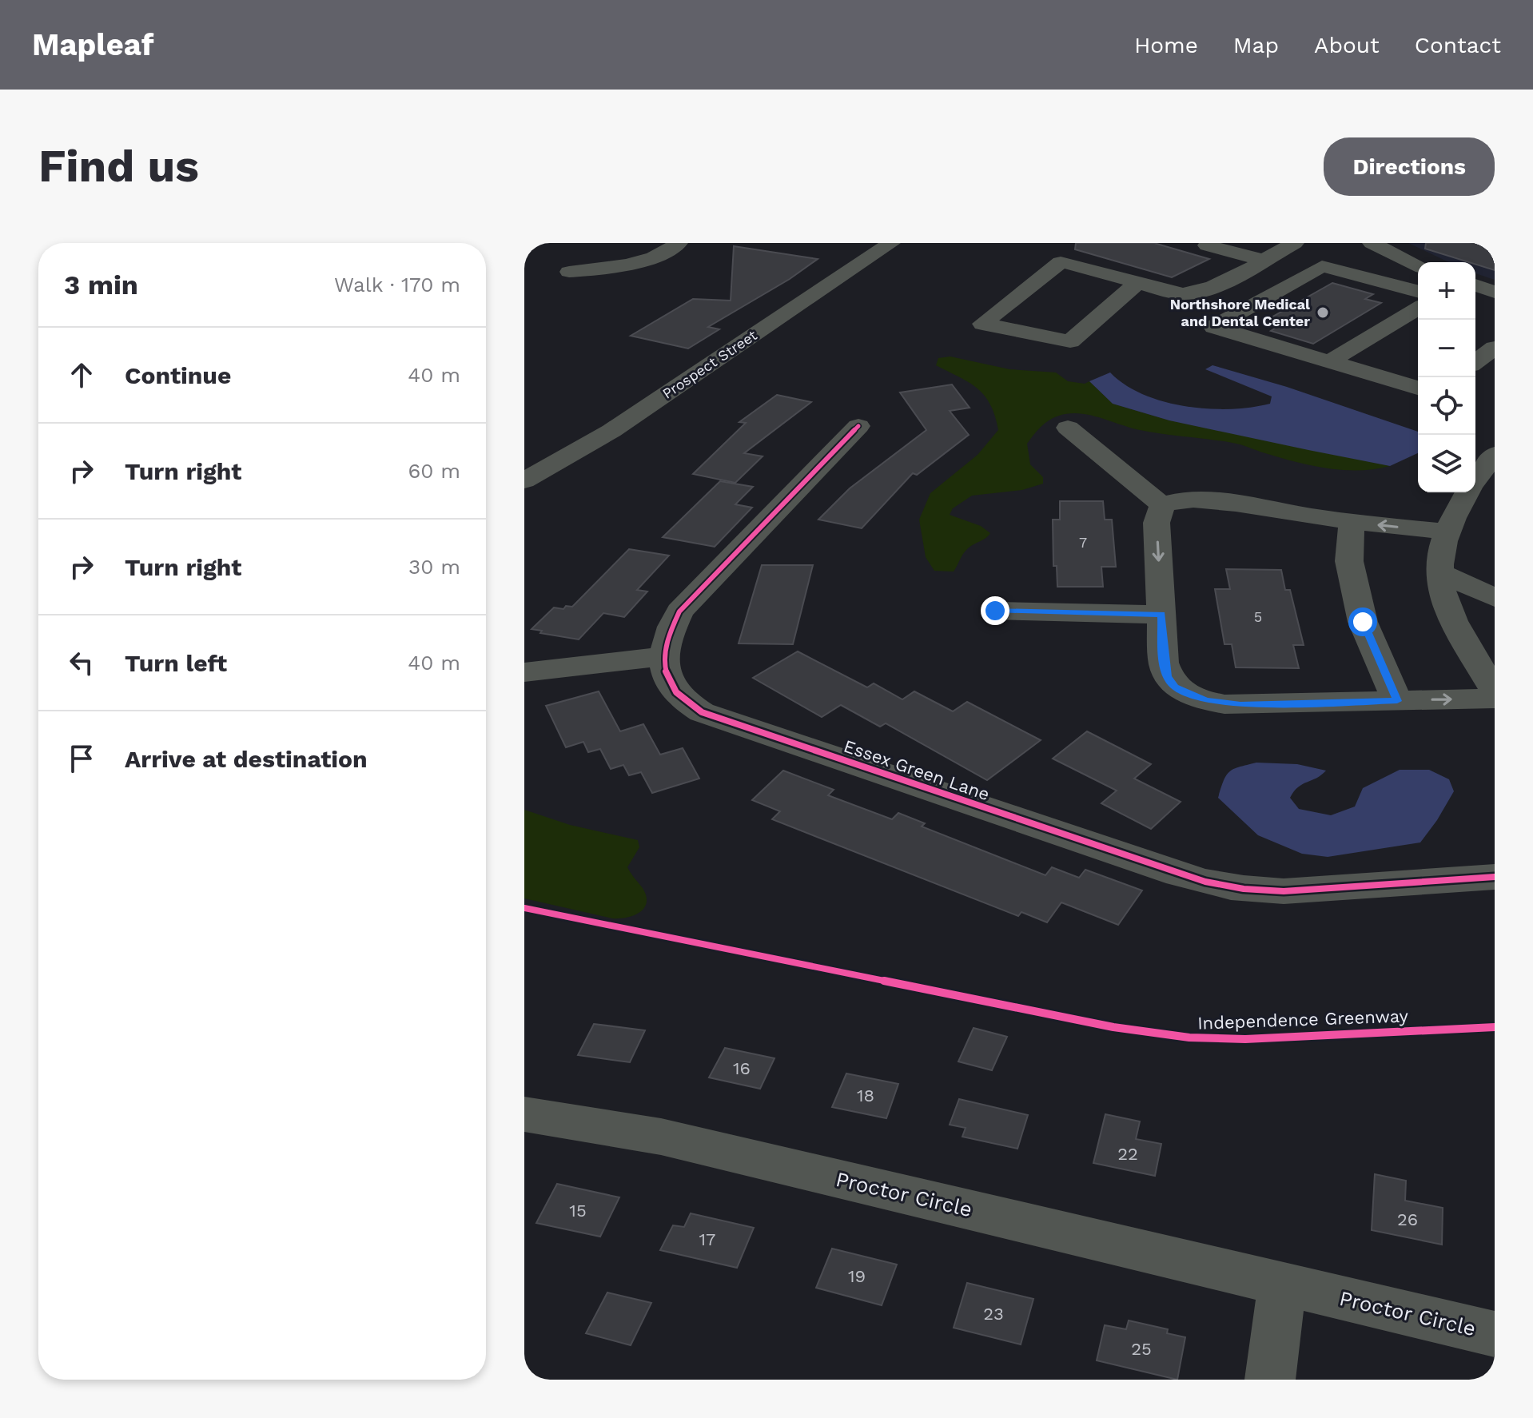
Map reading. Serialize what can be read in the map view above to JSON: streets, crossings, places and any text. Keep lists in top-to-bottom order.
{
  "streets": {
    "street": ["Prospect Street", "Essex Green Lane", "Proctor Circle"],
    "cycle path": ["Independence Greenway"]
  },
  "places": ["Northshore Medical and Dental Center"],
  "house_numbers": [
    "7",
    "5",
    "16",
    "18",
    "22",
    "15",
    "26",
    "17",
    "19",
    "23",
    "25"
  ],
  "page": {
    "header": "Mapleaf",
    "nav": [
      "Home",
      "Map",
      "About",
      "Contact"
    ],
    "buttons": "Directions",
    "title": "Find us",
    "heading": ["3 min", "Walk · 170 m"],
    "map_buttons": ["+", "−"],
    "list": [
      ["Continue", "40 m"],
      ["Turn right", "60 m"],
      ["Turn right", "30 m"],
      ["Turn left", "40 m"],
      "Arrive at destination"
    ]
  }
}
